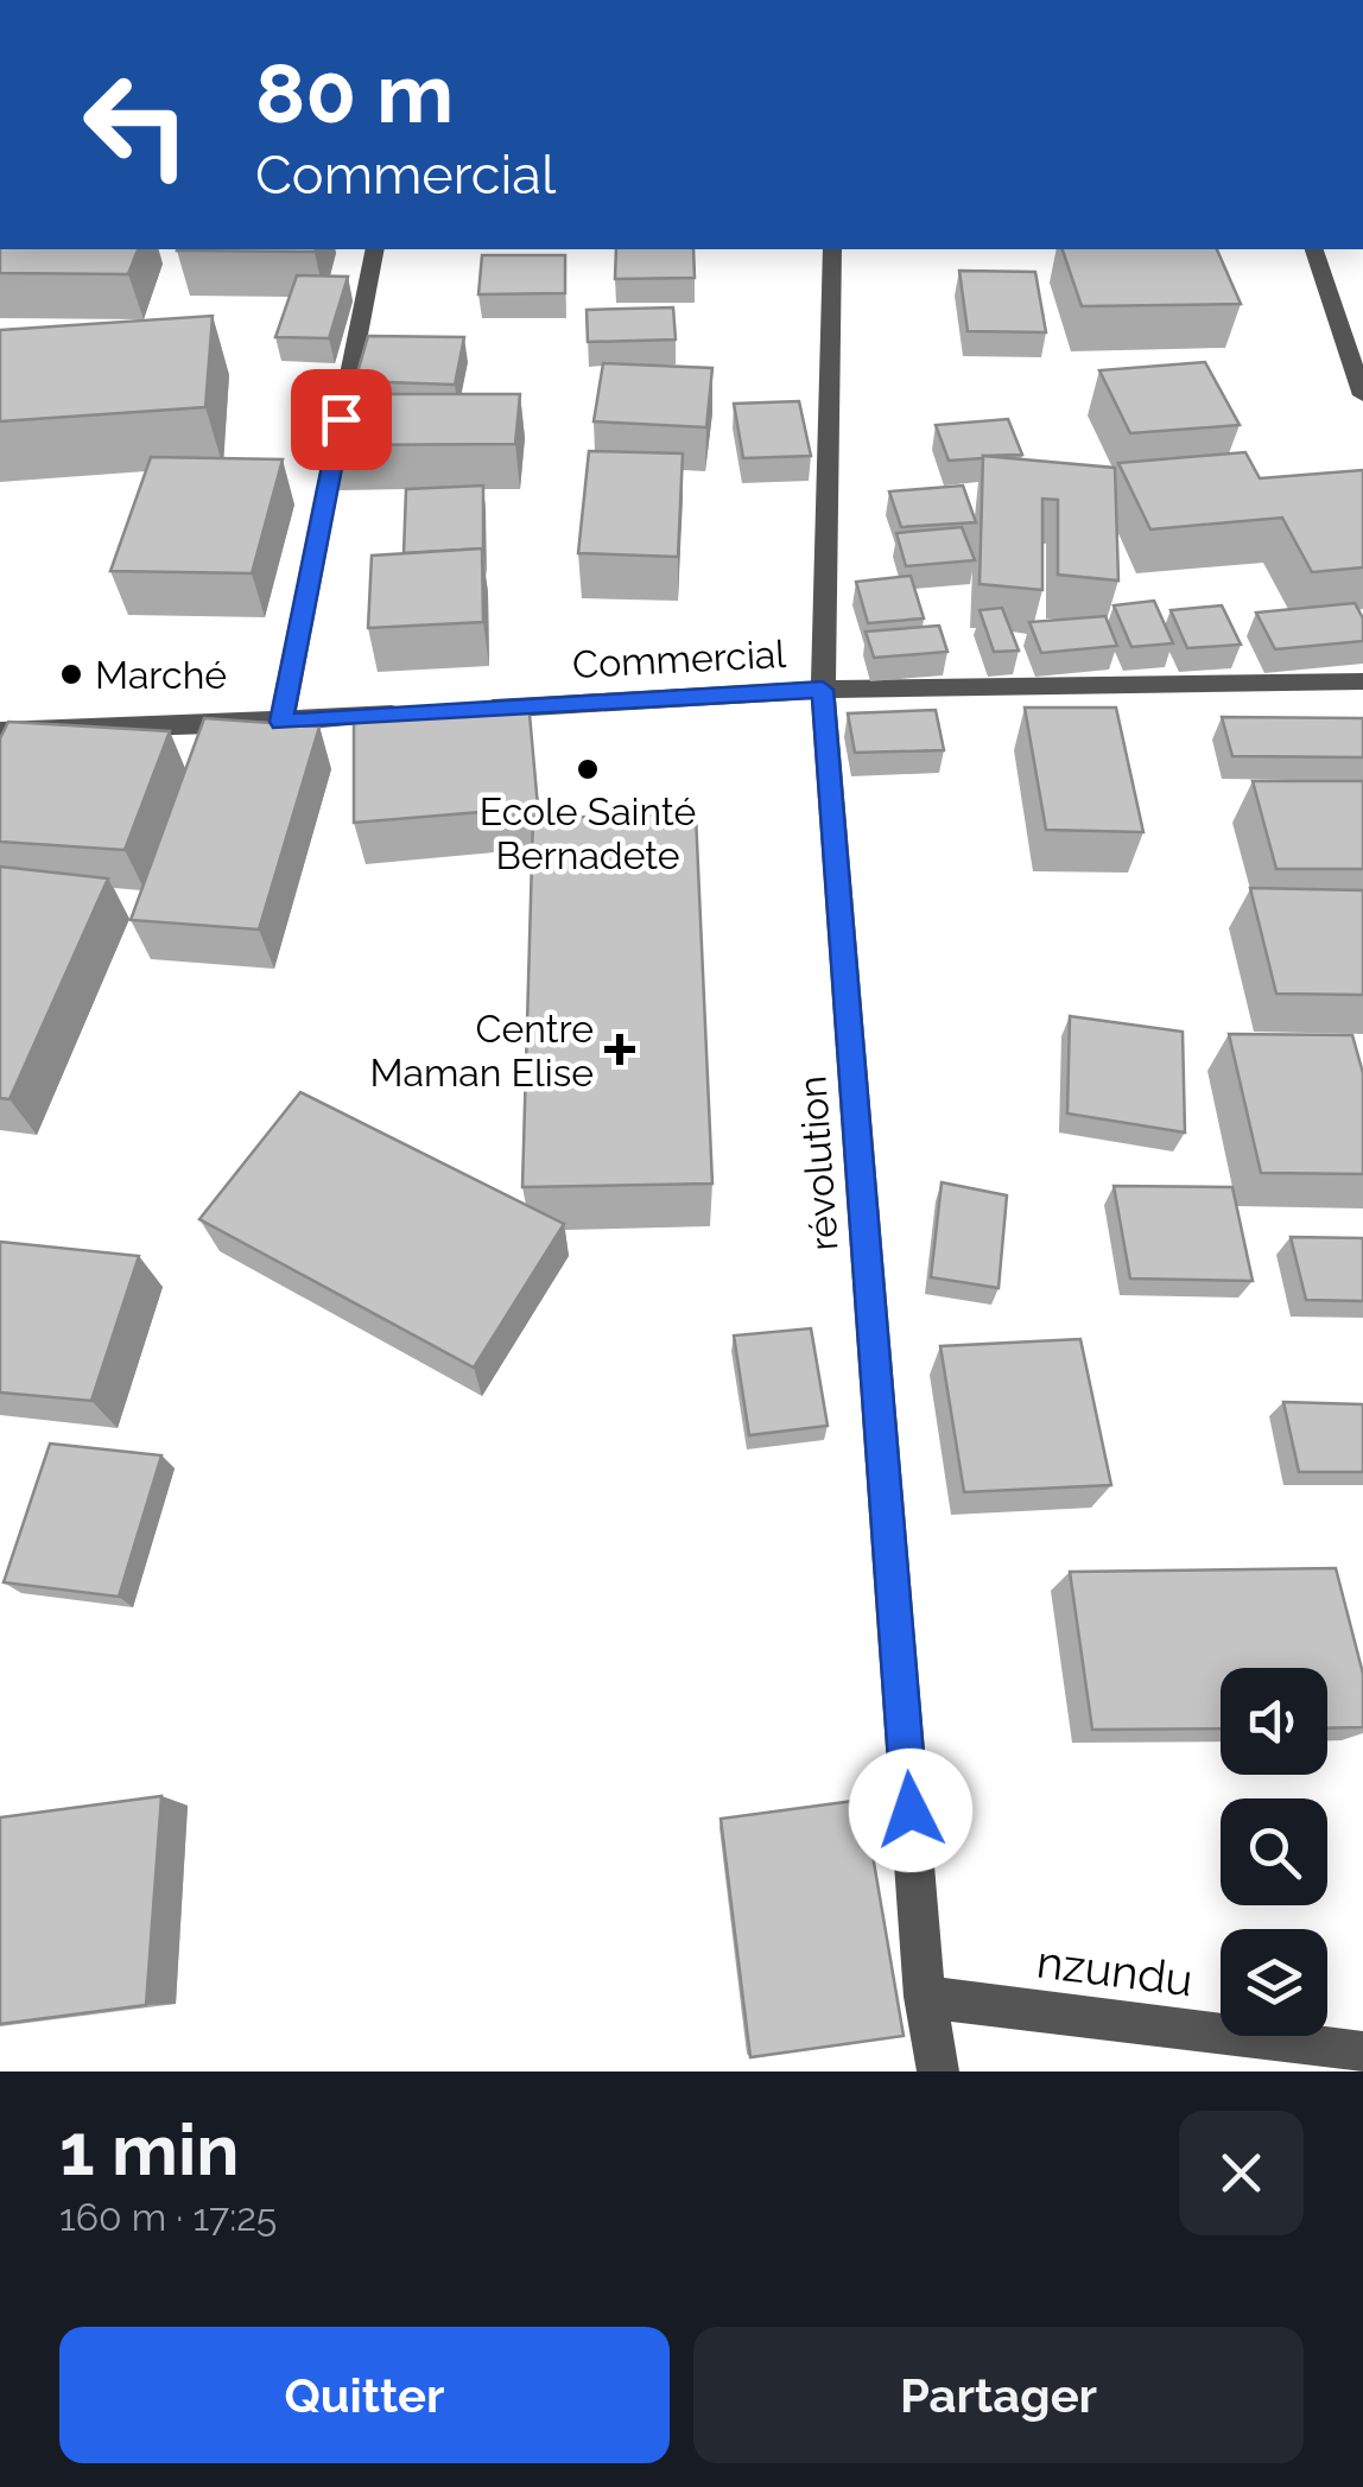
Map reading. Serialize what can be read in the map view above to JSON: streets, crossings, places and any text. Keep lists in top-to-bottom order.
{
  "streets": {
    "street": ["Commercial", "révolution", "nzundu"]
  },
  "crossings": [
    ["Commercial", "révolution"],
    ["révolution", "nzundu"]
  ],
  "places": {
    "other": ["Marché", "Ecole Sainté Bernadete"],
    "health": ["Centre Maman Elise"]
  },
  "page": {
    "turn": ["80 m", "Commercial"],
    "heading": ["1 min", "160 m · 17:25"],
    "buttons": ["Quitter", "Partager"]
  }
}
